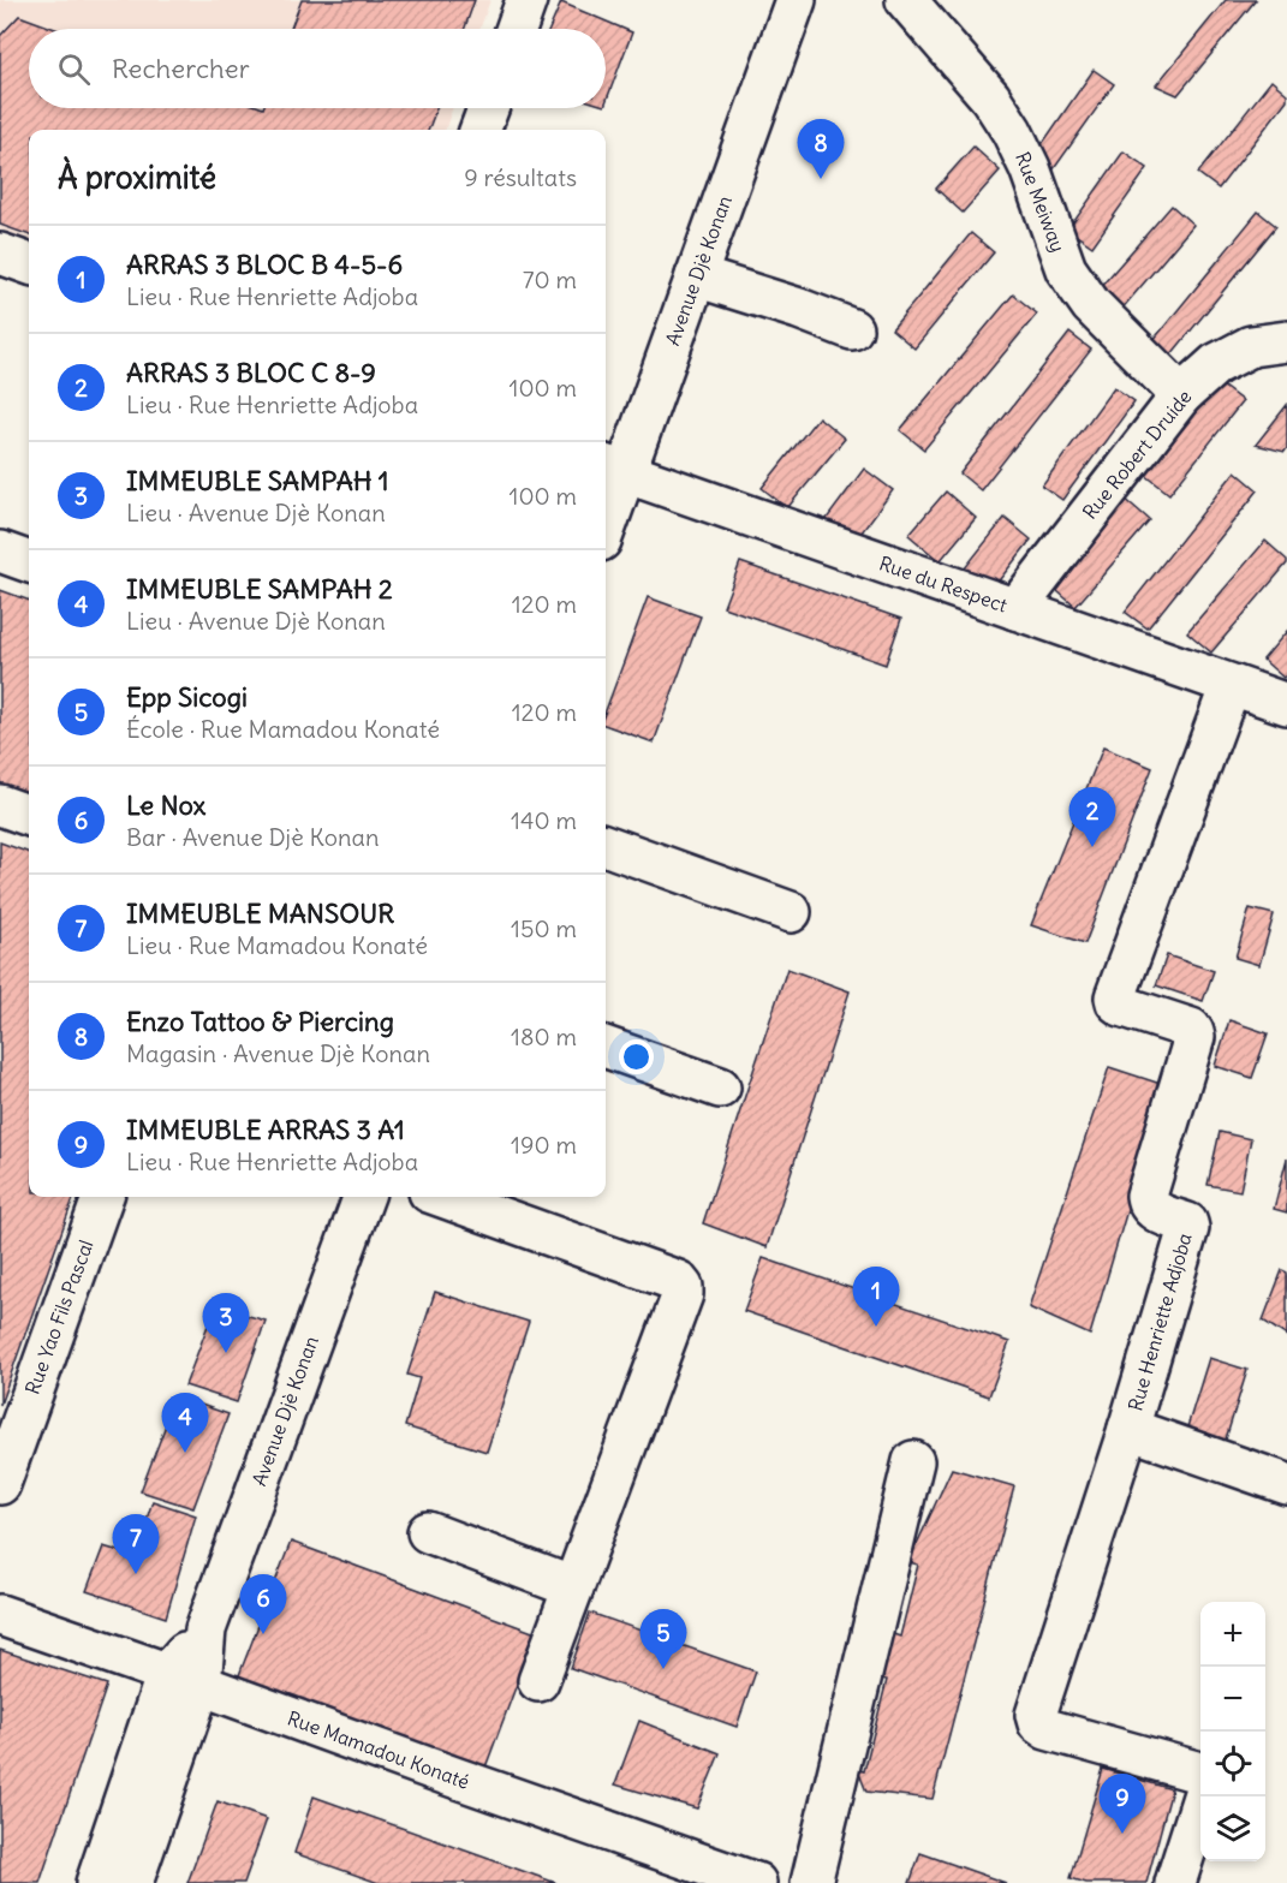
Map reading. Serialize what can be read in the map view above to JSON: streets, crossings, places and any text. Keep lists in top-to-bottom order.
{
  "streets": {
    "street": [
      "Rue Meiway",
      "Avenue Djè Konan",
      "Rue Robert Druide",
      "Rue du Respect",
      "Rue Yao Fils Pascal",
      "Rue Henriette Adjoba",
      "Rue Mamadou Konaté"
    ]
  },
  "crossings": [
    ["Rue Meiway", "Rue Robert Druide"],
    ["Avenue Djè Konan", "Rue du Respect"],
    ["Avenue Djè Konan", "Rue Mamadou Konaté"],
    ["Rue Robert Druide", "Rue du Respect"],
    ["Rue du Respect", "Rue Henriette Adjoba"]
  ],
  "page": {
    "search": "Rechercher",
    "pins": [
      "8",
      "2",
      "1",
      "3",
      "4",
      "7",
      "6",
      "5",
      "9"
    ],
    "heading": ["À proximité", "9 résultats"],
    "list": [
      {
        "mark": "1",
        "name": "ARRAS 3 BLOC B 4-5-6",
        "note": "Lieu · Rue Henriette Adjoba",
        "value": "70 m"
      },
      {
        "mark": "2",
        "name": "ARRAS 3 BLOC C 8-9",
        "note": "Lieu · Rue Henriette Adjoba",
        "value": "100 m"
      },
      {
        "mark": "3",
        "name": "IMMEUBLE SAMPAH 1",
        "note": "Lieu · Avenue Djè Konan",
        "value": "100 m"
      },
      {
        "mark": "4",
        "name": "IMMEUBLE SAMPAH 2",
        "note": "Lieu · Avenue Djè Konan",
        "value": "120 m"
      },
      {
        "mark": "5",
        "name": "Epp Sicogi",
        "note": "École · Rue Mamadou Konaté",
        "value": "120 m"
      },
      {
        "mark": "6",
        "name": "Le Nox",
        "note": "Bar · Avenue Djè Konan",
        "value": "140 m"
      },
      {
        "mark": "7",
        "name": "IMMEUBLE MANSOUR",
        "note": "Lieu · Rue Mamadou Konaté",
        "value": "150 m"
      },
      {
        "mark": "8",
        "name": "Enzo Tattoo & Piercing",
        "note": "Magasin · Avenue Djè Konan",
        "value": "180 m"
      },
      {
        "mark": "9",
        "name": "IMMEUBLE ARRAS 3 A1",
        "note": "Lieu · Rue Henriette Adjoba",
        "value": "190 m"
      }
    ],
    "map_buttons": ["+", "−"]
  }
}
